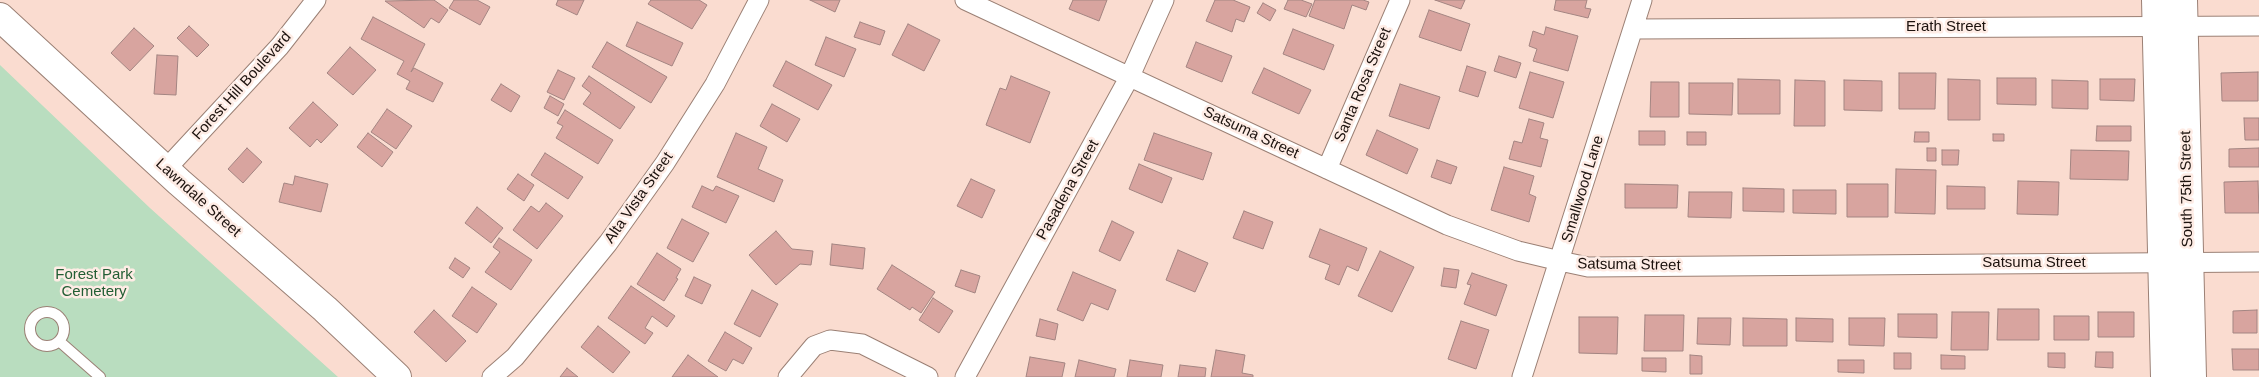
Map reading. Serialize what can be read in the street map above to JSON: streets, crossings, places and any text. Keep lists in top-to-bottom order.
{
  "streets": {
    "main road": ["South 75th Street", "Lawndale Street"],
    "street": [
      "Erath Street",
      "Santa Rosa Street",
      "Forest Hill Boulevard",
      "Satsuma Street",
      "Smallwood Lane",
      "Pasadena Street",
      "Alta Vista Street"
    ]
  },
  "crossings": [
    ["Erath Street", "Smallwood Lane"],
    ["Erath Street", "South 75th Street"],
    ["Santa Rosa Street", "Satsuma Street"],
    ["Forest Hill Boulevard", "Lawndale Street"],
    ["Satsuma Street", "Smallwood Lane"],
    ["Satsuma Street", "South 75th Street"],
    ["Satsuma Street", "Pasadena Street"]
  ],
  "parks": ["Forest Park Cemetery"]
}
